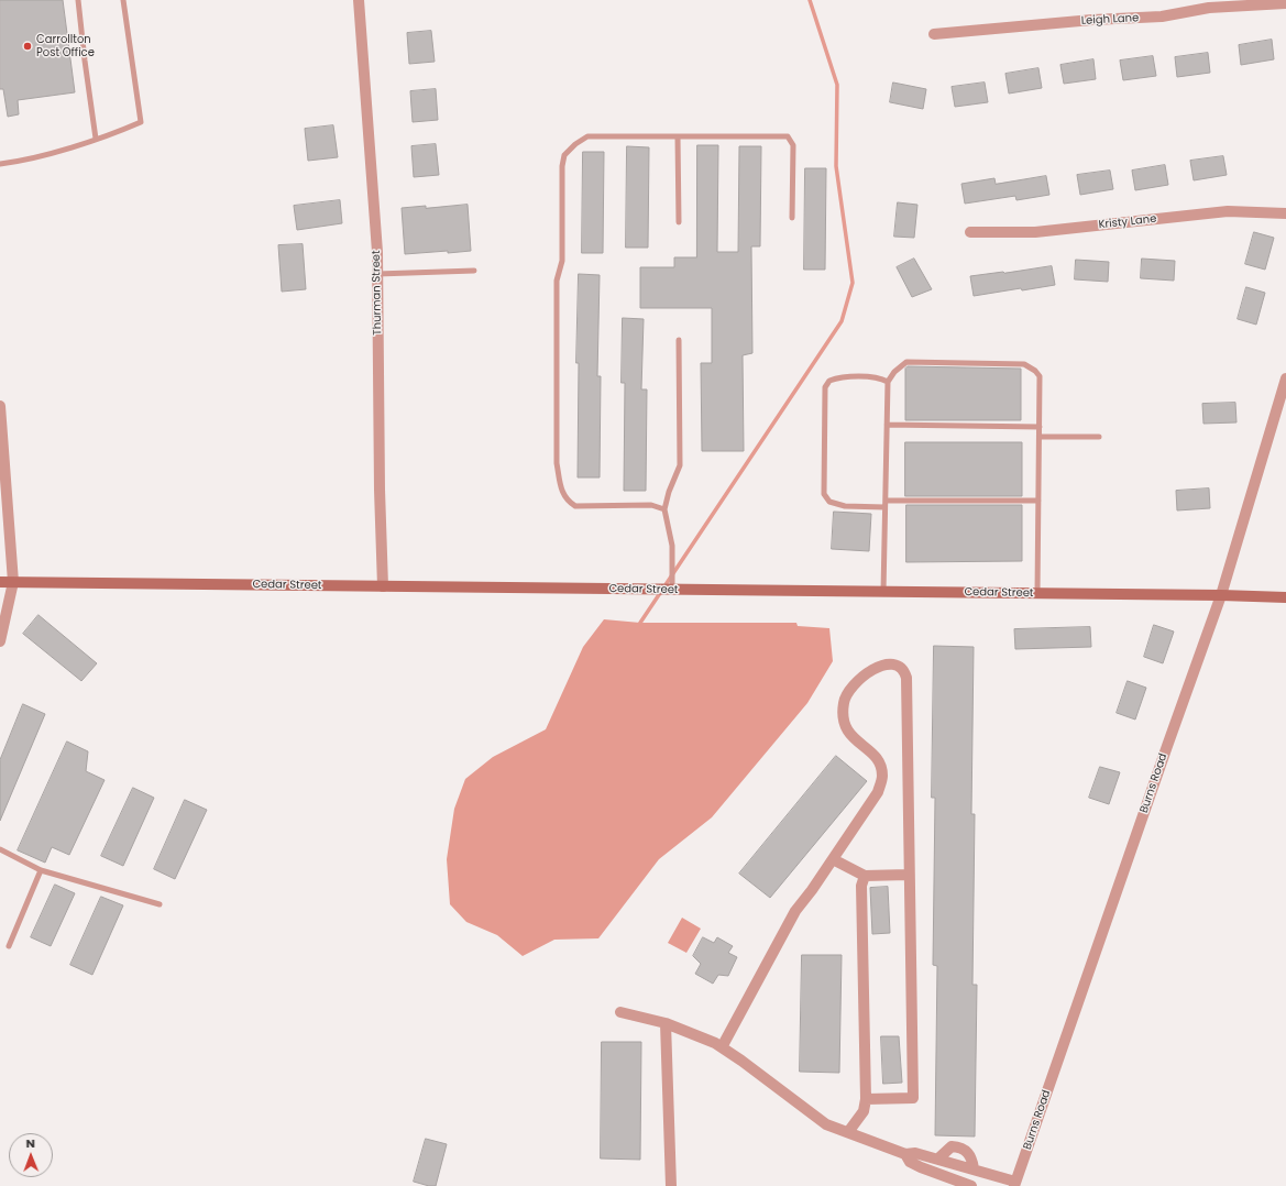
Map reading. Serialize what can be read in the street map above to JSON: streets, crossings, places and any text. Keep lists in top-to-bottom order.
{
  "streets": {
    "street": [
      "Leigh Lane",
      "Kristy Lane",
      "Thurman Street",
      "Cedar Street",
      "Burns Road"
    ]
  },
  "crossings": [
    ["Thurman Street", "Cedar Street"],
    ["Cedar Street", "Burns Road"]
  ],
  "places": ["Carrollton Post Office"],
  "north": "top"
}
